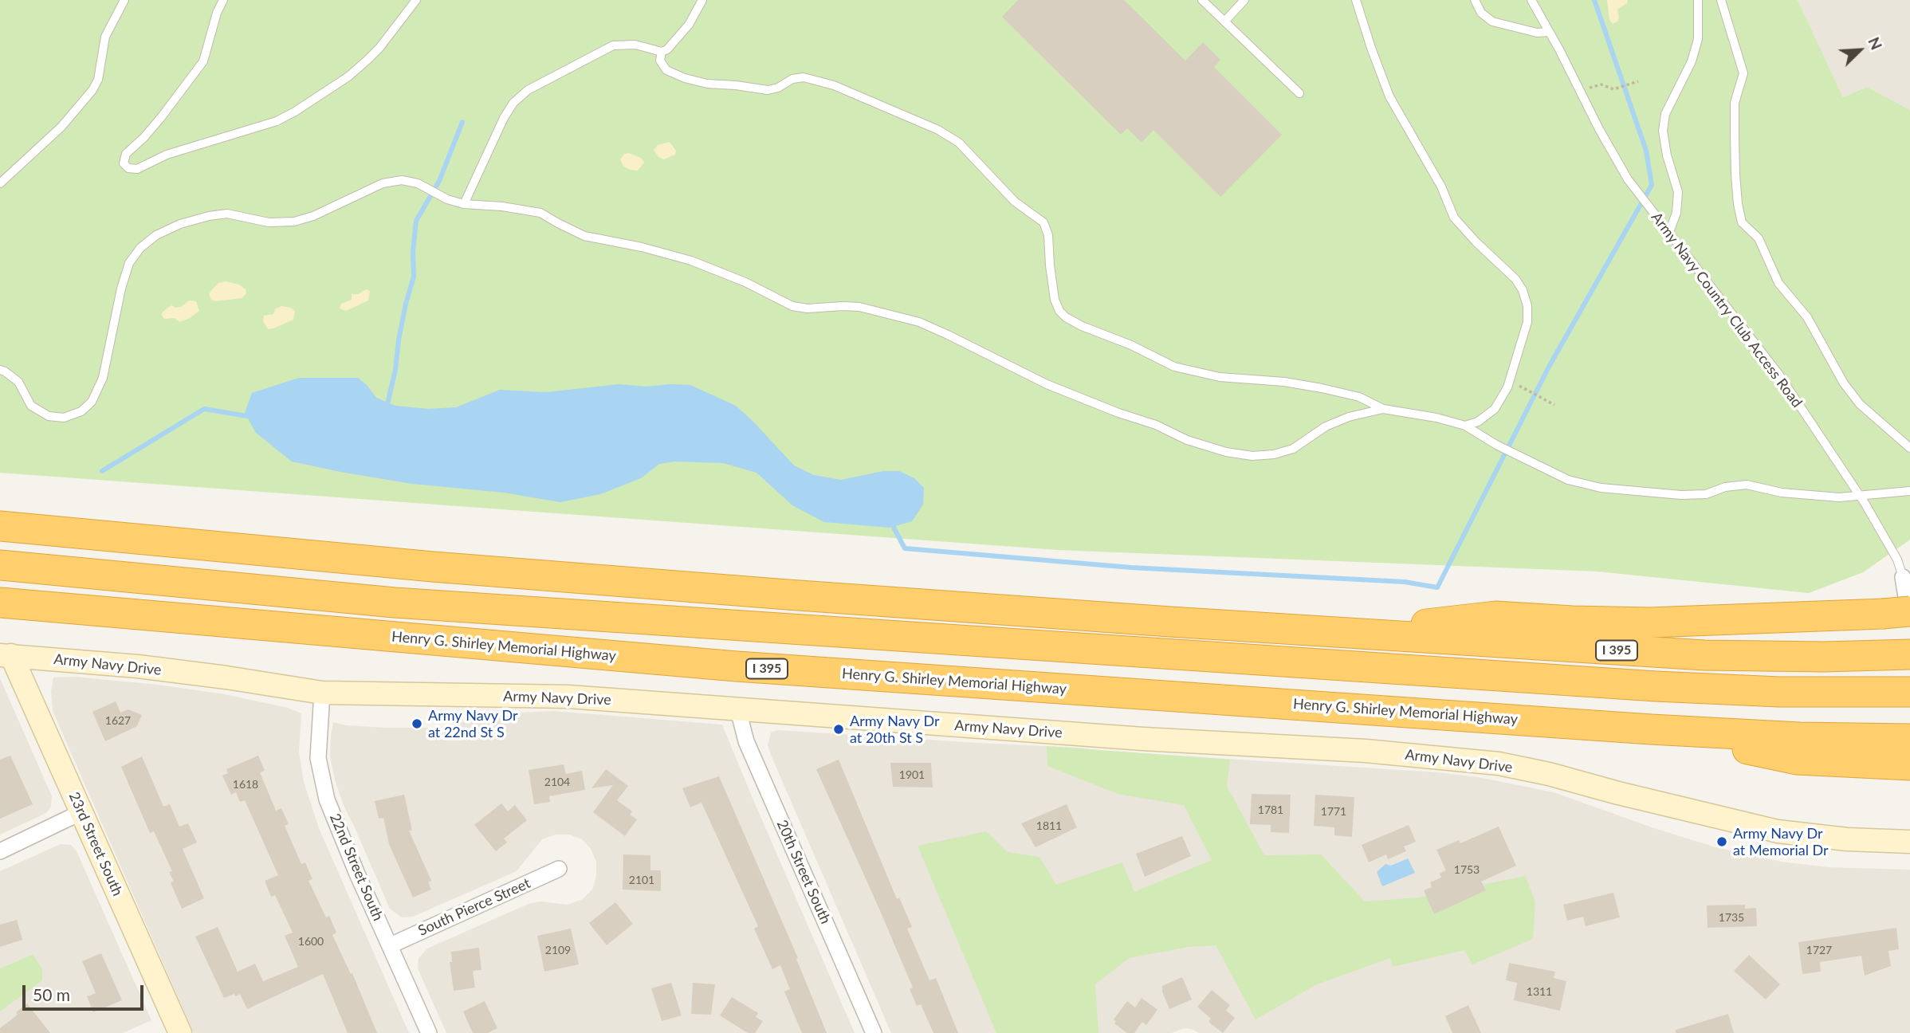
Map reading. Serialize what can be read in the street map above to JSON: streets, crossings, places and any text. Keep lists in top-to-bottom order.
{
  "streets": {
    "highway": ["Henry G. Shirley Memorial Highway", "I 395"],
    "street": [
      "Army Navy Country Club Access Road",
      "Army Navy Drive",
      "23rd Street South",
      "22nd Street South",
      "20th Street South",
      "South Pierce Street"
    ]
  },
  "crossings": [
    ["Army Navy Drive", "23rd Street South"],
    ["Army Navy Drive", "22nd Street South"],
    ["Army Navy Drive", "20th Street South"],
    ["22nd Street South", "South Pierce Street"]
  ],
  "places": ["Army Navy Dr at 22nd St S", "Army Navy Dr at 20th St S", "Army Navy Dr at Memorial Dr"],
  "house_numbers": [
    "1627",
    "1901",
    "2104",
    "1618",
    "1781",
    "1771",
    "1811",
    "1753",
    "2101",
    "1735",
    "1600",
    "2109",
    "1727",
    "1311"
  ],
  "scale_bar": "50 m",
  "north": "top right"
}
